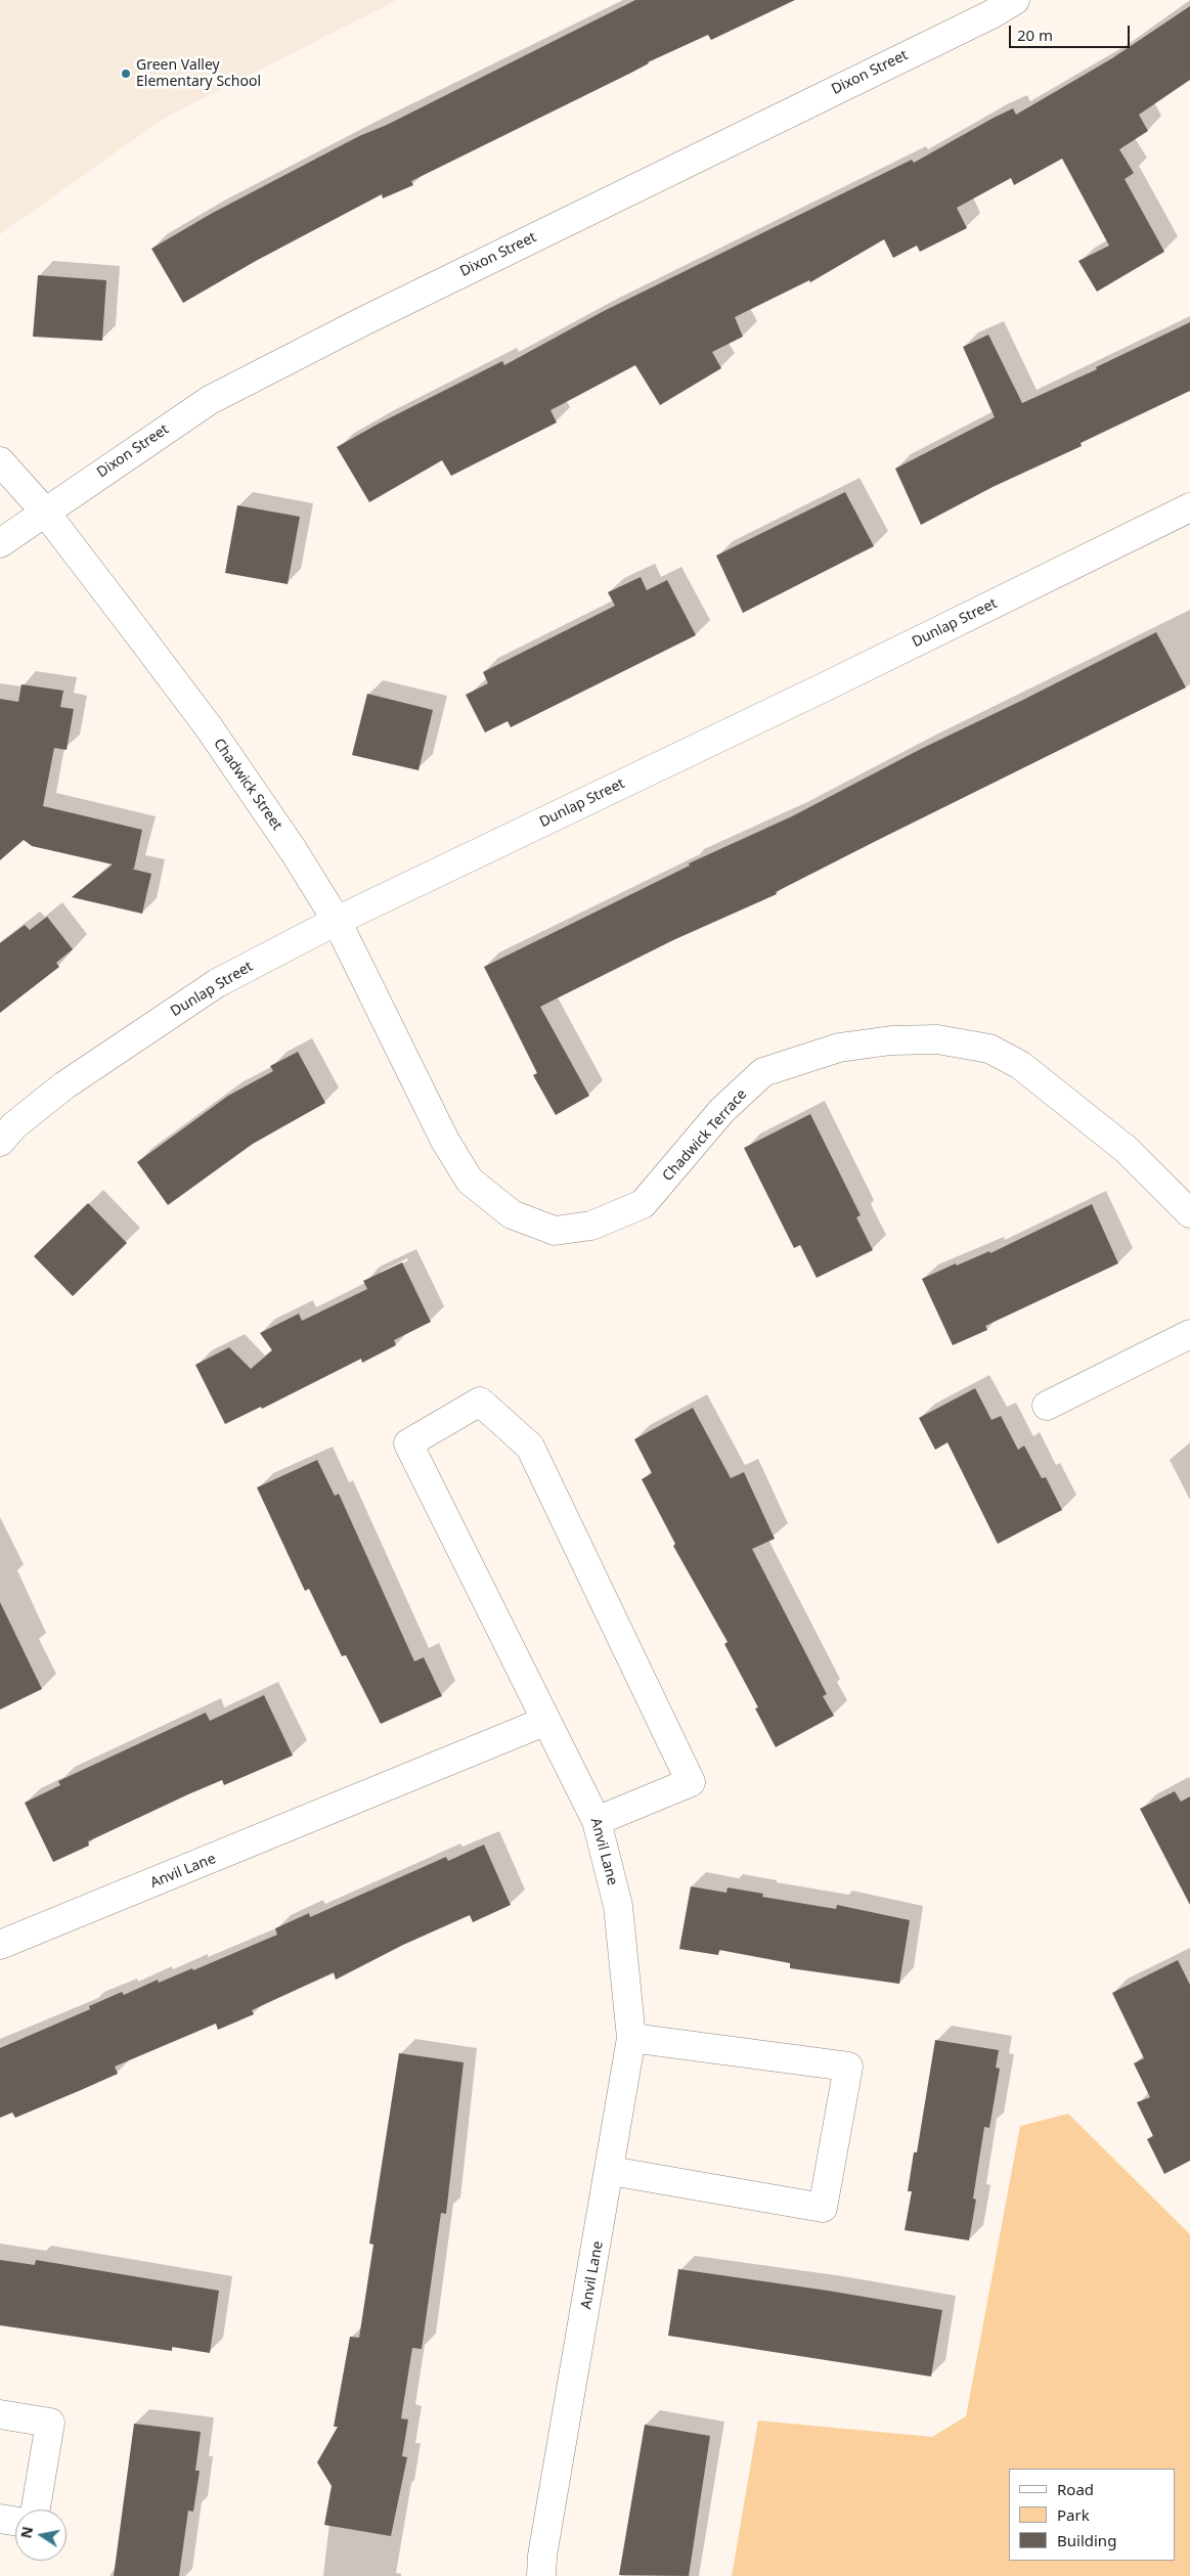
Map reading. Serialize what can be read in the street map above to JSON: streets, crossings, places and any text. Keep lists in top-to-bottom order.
{
  "streets": {
    "street": [
      "Dixon Street",
      "Dunlap Street",
      "Chadwick Street",
      "Chadwick Terrace",
      "Anvil Lane"
    ]
  },
  "crossings": [
    ["Dixon Street", "Chadwick Street"],
    ["Dunlap Street", "Chadwick Street"],
    ["Chadwick Street", "Chadwick Terrace"]
  ],
  "places": ["Green Valley Elementary School"],
  "legend": ["Road", "Park", "Building"],
  "scale_bar": "20 m",
  "north": "left"
}
